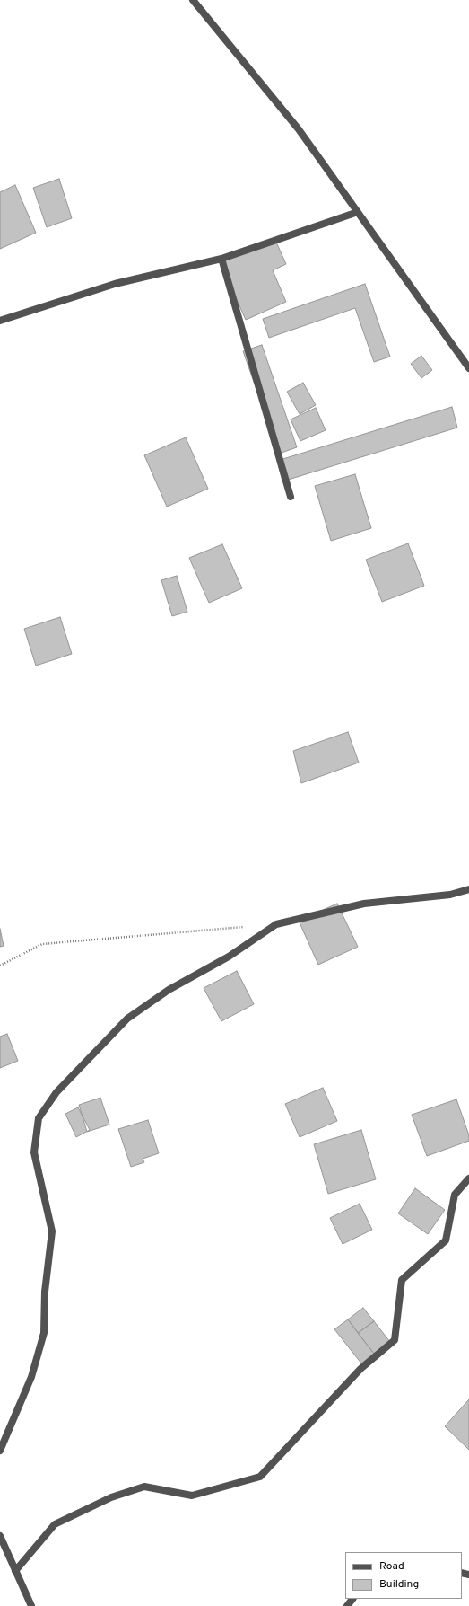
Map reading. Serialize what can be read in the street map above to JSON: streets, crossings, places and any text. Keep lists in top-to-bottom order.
{
  "legend": ["Road", "Building"]
}
